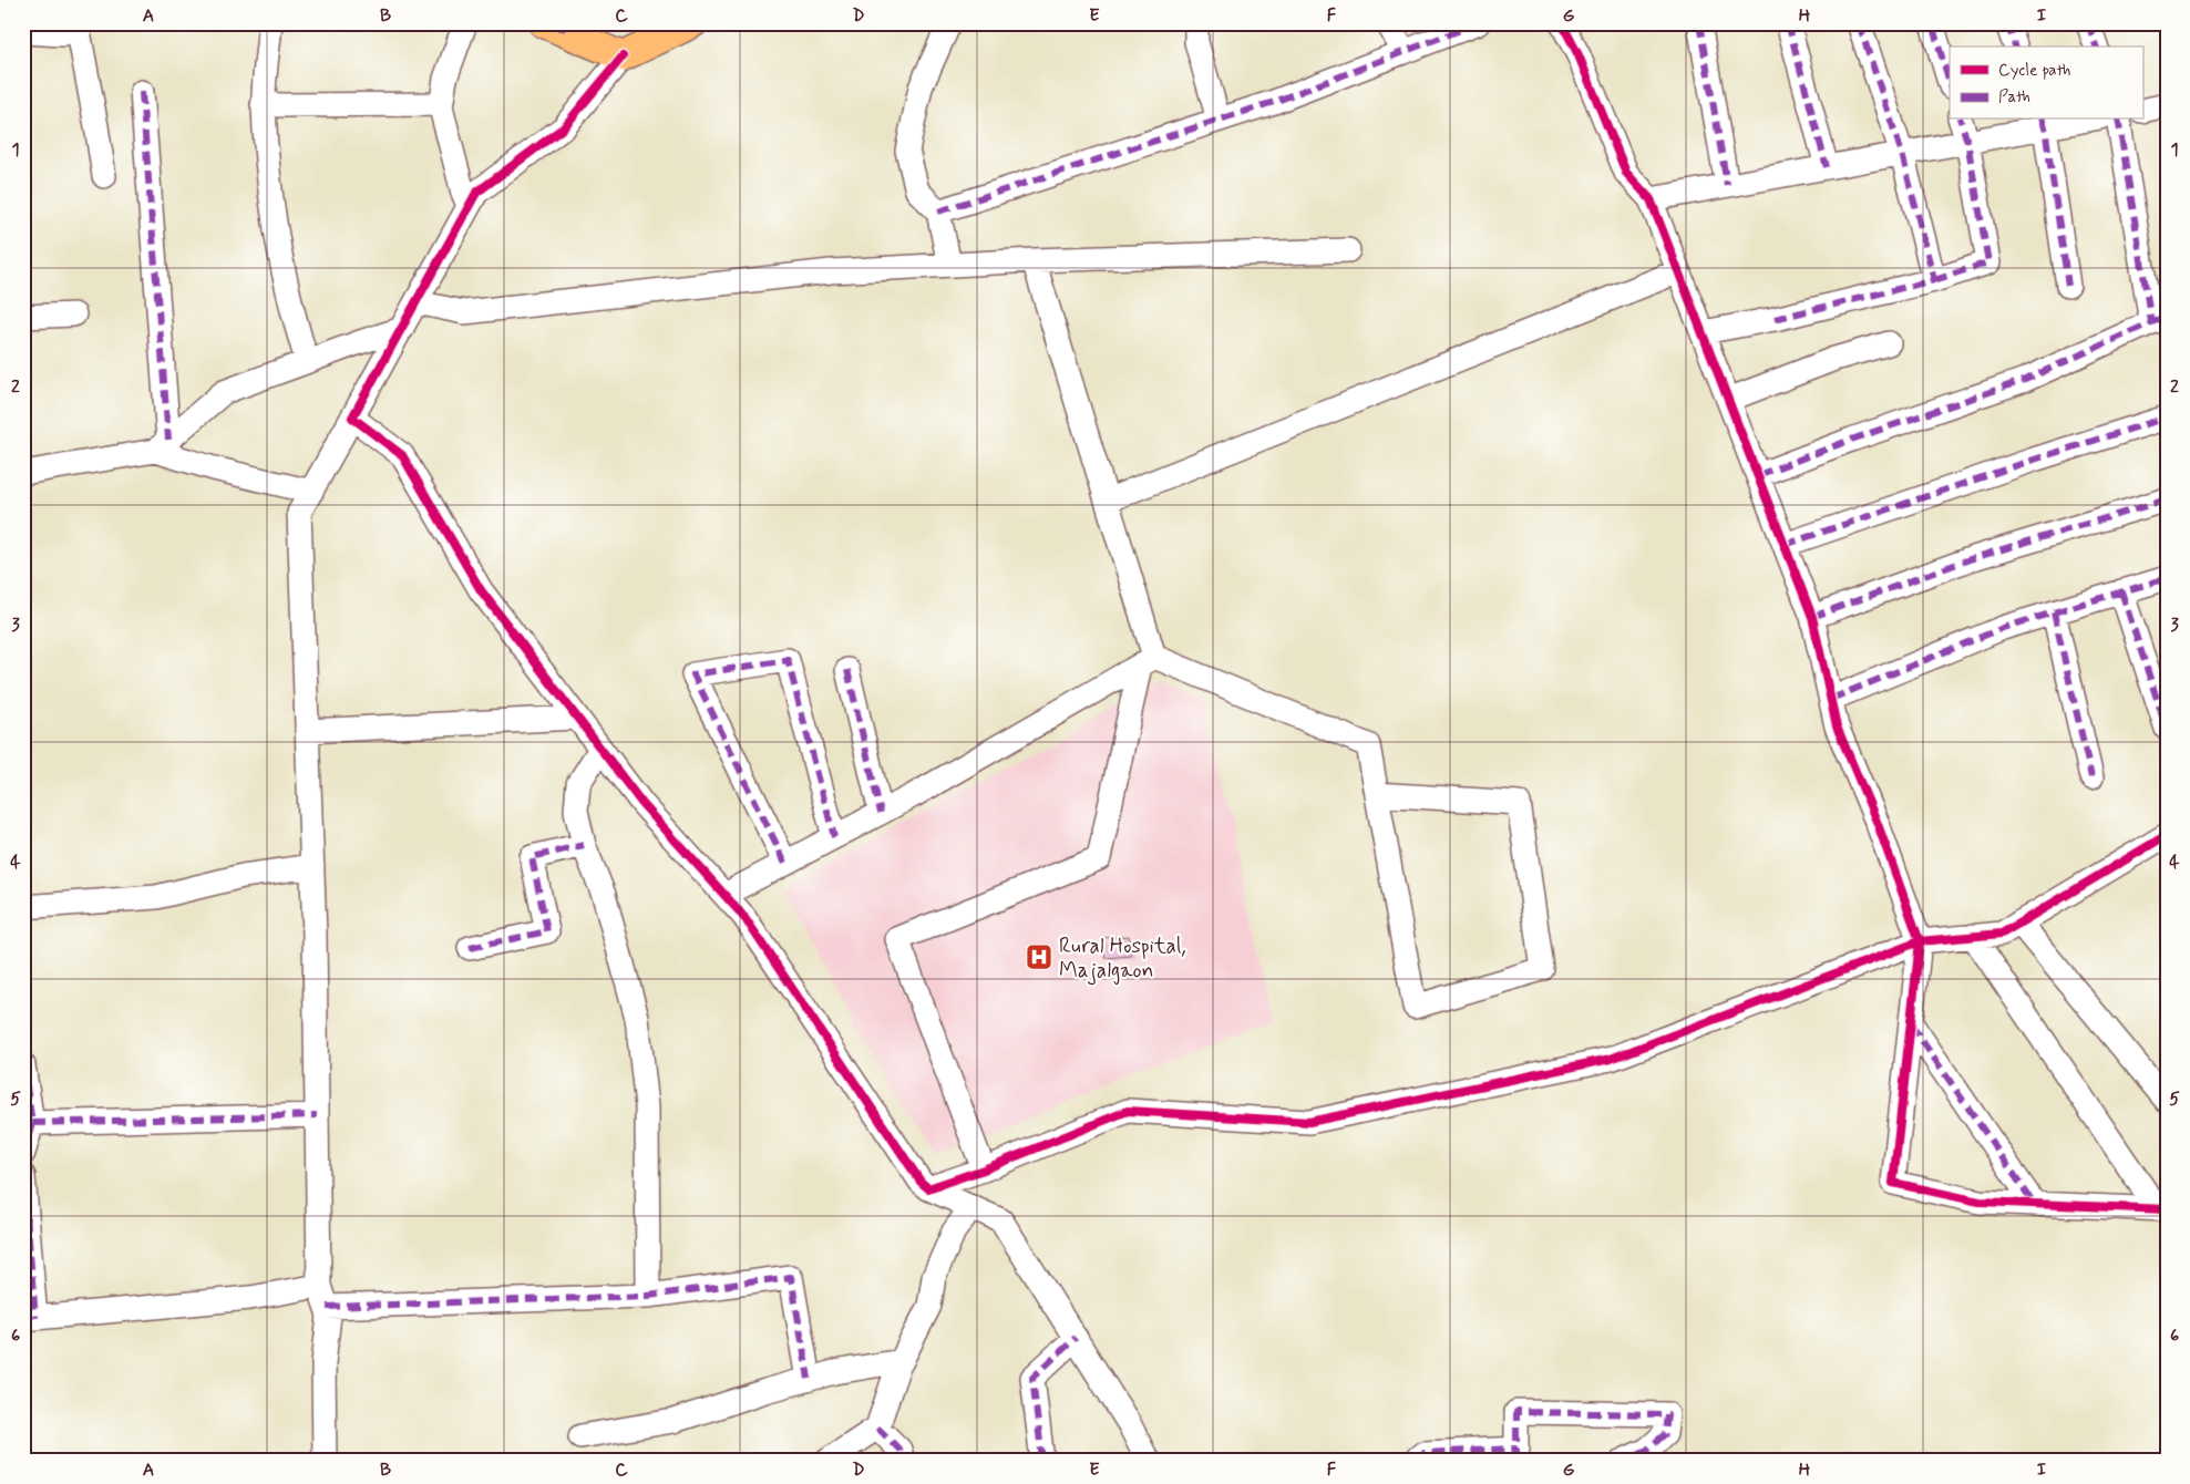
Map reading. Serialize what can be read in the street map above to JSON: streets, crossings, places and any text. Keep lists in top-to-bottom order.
{
  "places": {
    "hospital": ["Rural Hospital, Majalgaon"]
  },
  "legend": ["Cycle path", "Path"],
  "grid": {
    "columns": [
      "A",
      "B",
      "C",
      "D",
      "E",
      "F",
      "G",
      "H",
      "I"
    ],
    "rows": [
      "1",
      "2",
      "3",
      "4",
      "5",
      "6"
    ]
  }
}
